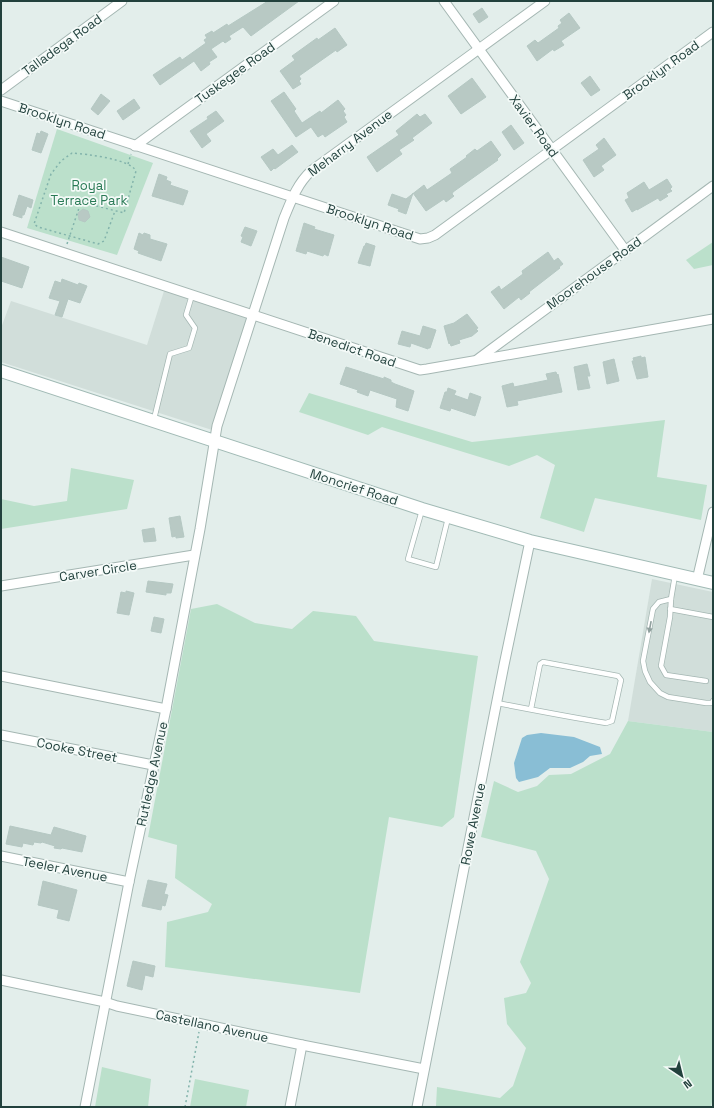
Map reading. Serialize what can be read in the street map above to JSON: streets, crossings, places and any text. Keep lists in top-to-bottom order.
{
  "streets": {
    "main road": ["Moncrief Road"],
    "street": [
      "Talladega Road",
      "Brooklyn Road",
      "Tuskegee Road",
      "Xavier Road",
      "Meharry Avenue",
      "Moorehouse Road",
      "Benedict Road",
      "Carver Circle",
      "Cooke Street",
      "Rutledge Avenue",
      "Rowe Avenue",
      "Teeler Avenue",
      "Castellano Avenue"
    ]
  },
  "crossings": [
    ["Brooklyn Road", "Tuskegee Road"],
    ["Brooklyn Road", "Xavier Road"],
    ["Brooklyn Road", "Meharry Avenue"],
    ["Xavier Road", "Meharry Avenue"],
    ["Xavier Road", "Moorehouse Road"],
    ["Meharry Avenue", "Benedict Road"],
    ["Meharry Avenue", "Moncrief Road"],
    ["Meharry Avenue", "Rutledge Avenue"],
    ["Moorehouse Road", "Benedict Road"],
    ["Moncrief Road", "Rutledge Avenue"],
    ["Moncrief Road", "Rowe Avenue"],
    ["Carver Circle", "Rutledge Avenue"],
    ["Cooke Street", "Rutledge Avenue"],
    ["Rutledge Avenue", "Teeler Avenue"],
    ["Rutledge Avenue", "Castellano Avenue"],
    ["Rowe Avenue", "Castellano Avenue"]
  ],
  "parks": ["Royal Terrace Park"],
  "north": "bottom right"
}
